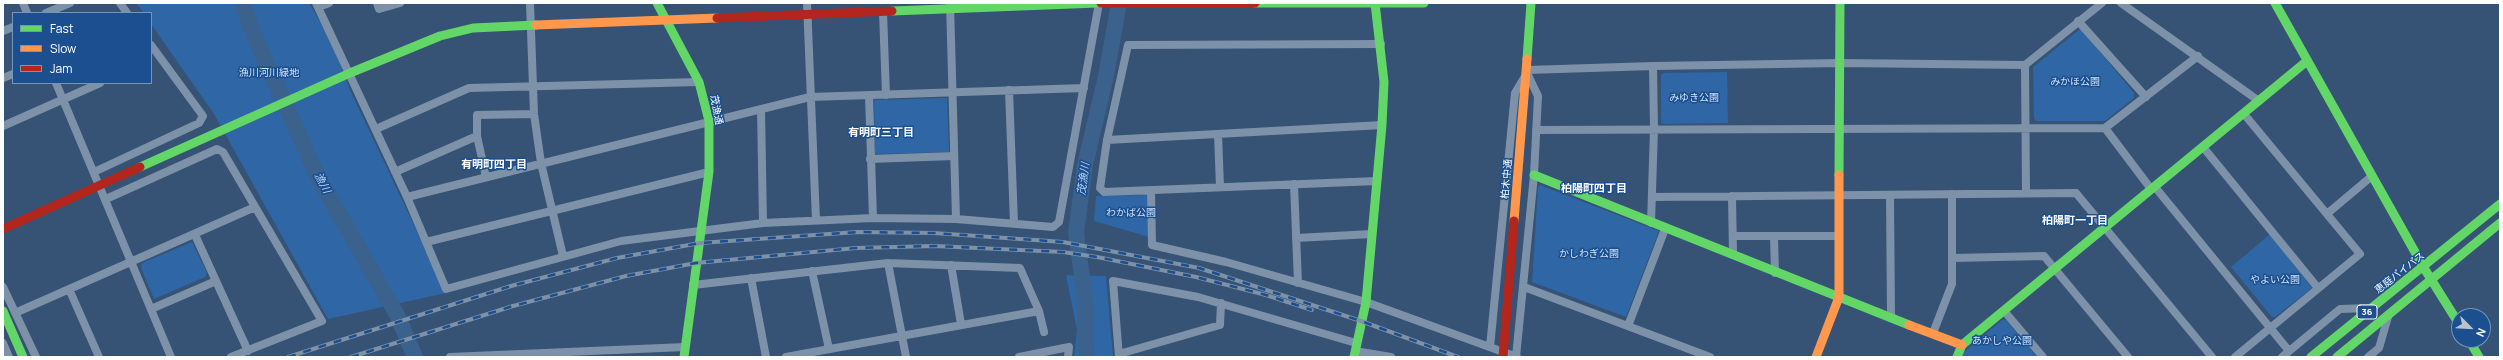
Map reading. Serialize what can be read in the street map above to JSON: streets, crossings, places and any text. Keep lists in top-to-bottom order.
{
  "streets": {
    "main road": [
      "茂漁通",
      "柏木中通",
      "恵庭バイパス",
      "36"
    ]
  },
  "districts": [
    "有明町三丁目",
    "有明町四丁目",
    "柏陽町四丁目",
    "柏陽町一丁目"
  ],
  "water": ["茂漁川", "漁川"],
  "parks": [
    "漁川河川緑地",
    "みかほ公園",
    "みゆき公園",
    "わかば公園",
    "かしわぎ公園",
    "やよい公園",
    "あかしや公園"
  ],
  "legend": ["Fast", "Slow", "Jam"],
  "north": "bottom right"
}
